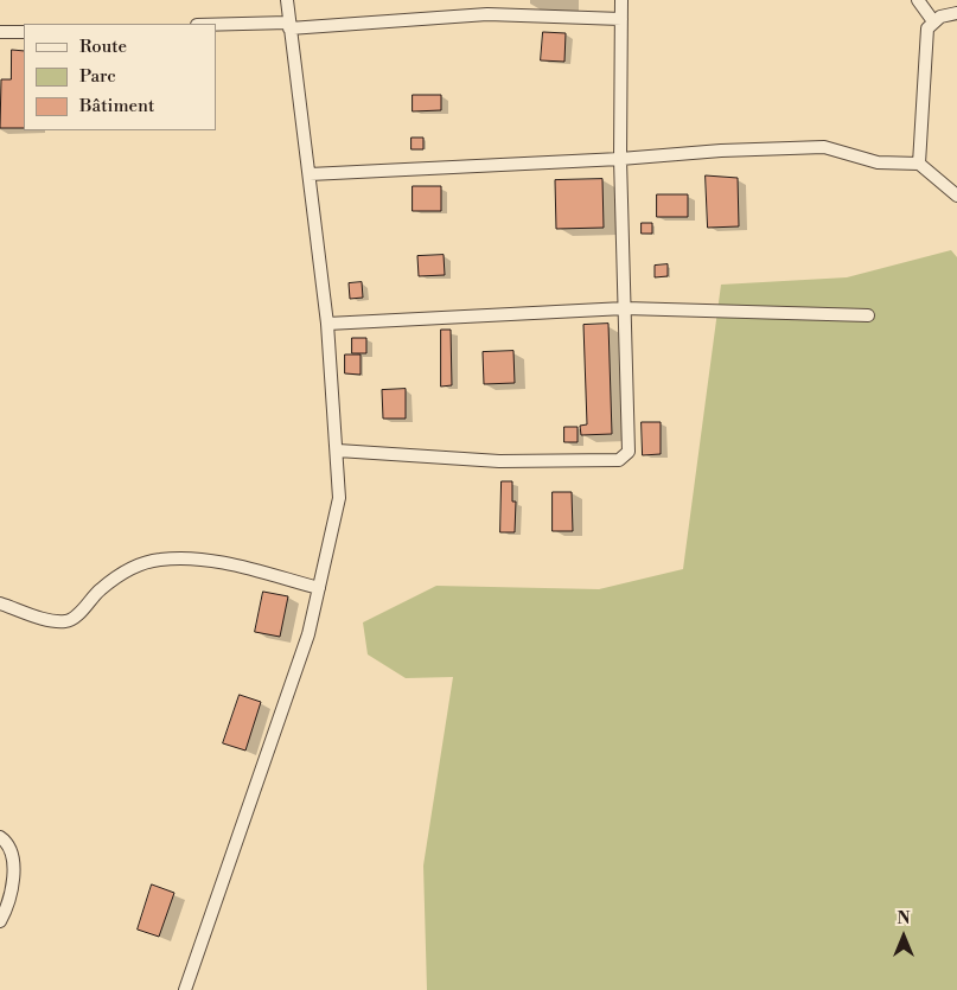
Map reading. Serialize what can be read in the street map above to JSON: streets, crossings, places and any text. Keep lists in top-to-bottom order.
{
  "legend": ["Route", "Parc", "Bâtiment"],
  "north": "top"
}
